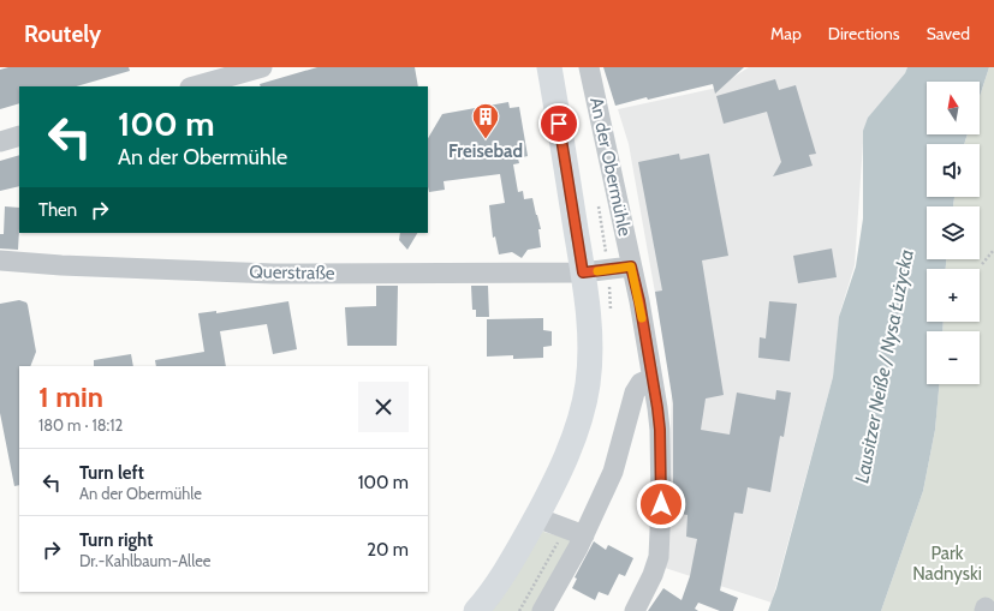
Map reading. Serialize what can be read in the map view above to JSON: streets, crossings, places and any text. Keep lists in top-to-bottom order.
{
  "streets": {
    "street": ["An der Obermühle", "Querstraße"]
  },
  "water": ["Lausitzer Neiße / Nysa Łużycka"],
  "parks": ["Park Nadnyski"],
  "places": {
    "building": ["Freisebad"]
  },
  "north": "top",
  "page": {
    "header": "Routely",
    "nav": ["Map", "Directions", "Saved"],
    "map_buttons": ["+", "−"],
    "turn": ["100 m", "An der Obermühle"],
    "then": "Then",
    "heading": ["1 min", "180 m · 18:12"],
    "list": [
      {
        "name": "Turn left",
        "note": "An der Obermühle",
        "value": "100 m"
      },
      {
        "name": "Turn right",
        "note": "Dr.-Kahlbaum-Allee",
        "value": "20 m"
      }
    ]
  }
}
